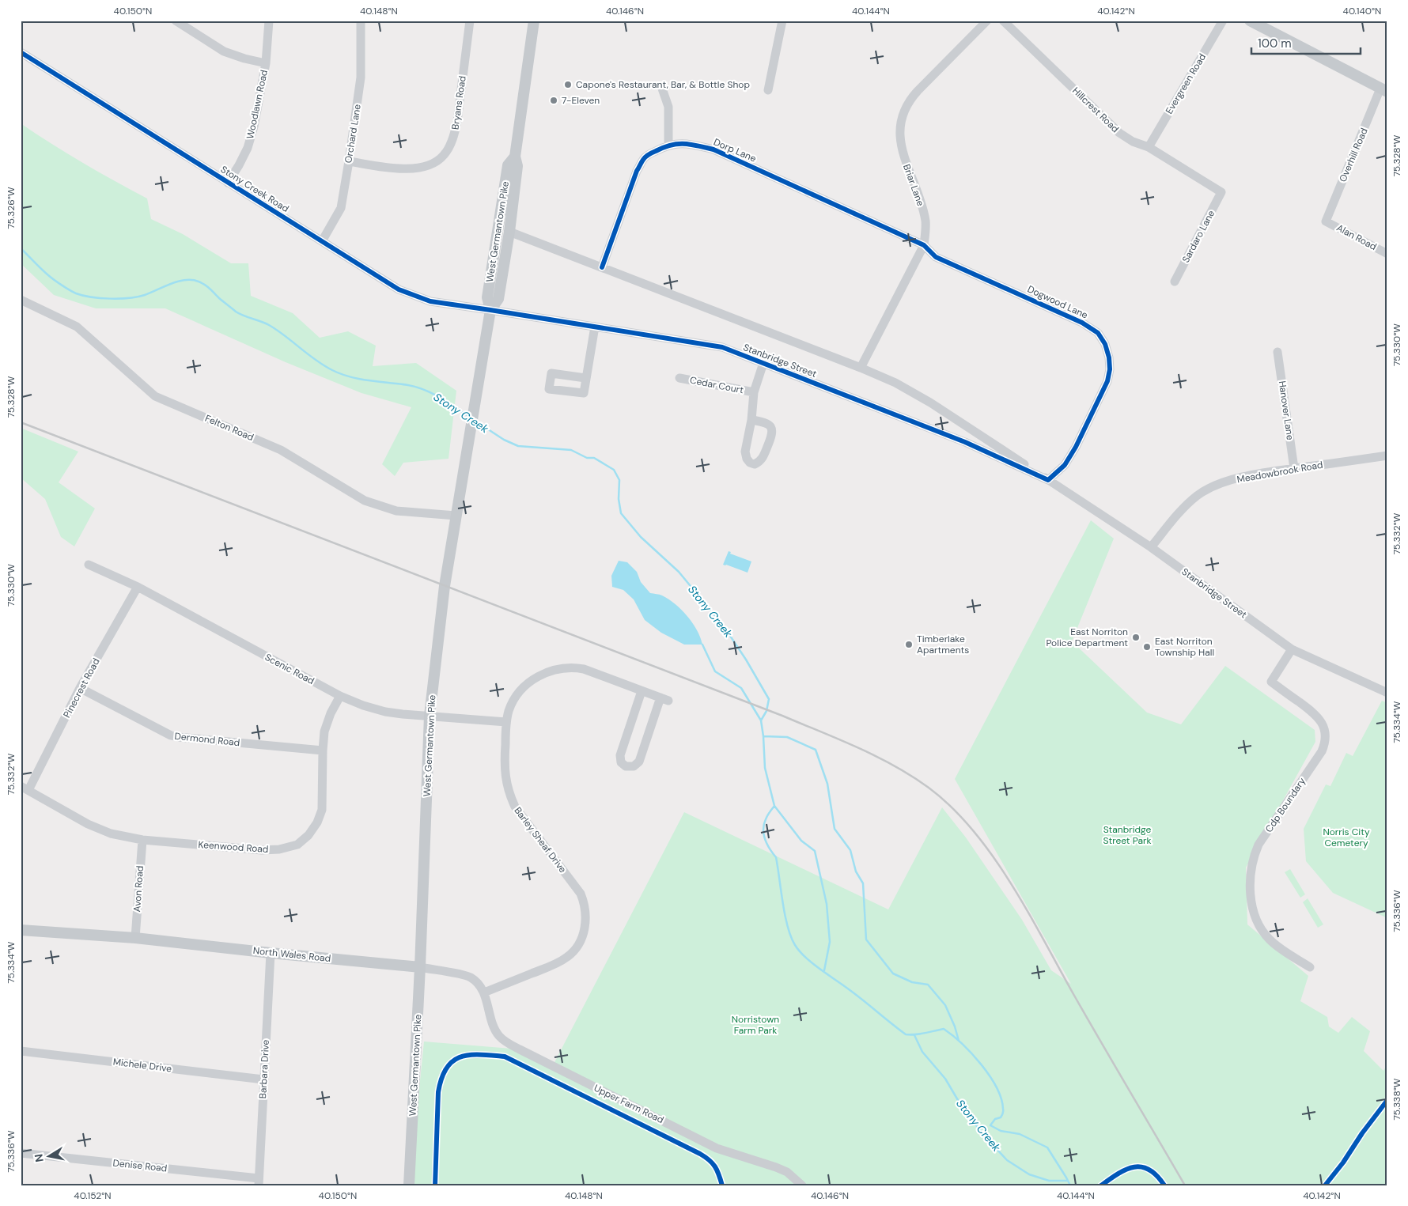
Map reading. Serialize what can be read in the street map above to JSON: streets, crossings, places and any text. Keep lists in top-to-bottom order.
{
  "streets": {
    "main road": ["West Germantown Pike", "North Wales Road"],
    "street": [
      "Evergreen Road",
      "Bryans Road",
      "Woodlawn Road",
      "Hillcrest Road",
      "Orchard Lane",
      "Dorp Lane",
      "Overhill Road",
      "Briar Lane",
      "Stony Creek Road",
      "Sardaro Lane",
      "Alan Road",
      "Dogwood Lane",
      "Stanbridge Street",
      "Cedar Court",
      "Hanover Lane",
      "Felton Road",
      "Meadowbrook Road",
      "Scenic Road",
      "Pinecrest Road",
      "Dermond Road",
      "Cdp Boundary",
      "Barley Sheaf Drive",
      "Keenwood Road",
      "Avon Road",
      "Michele Drive",
      "Barbara Drive",
      "Upper Farm Road",
      "Denise Road"
    ]
  },
  "crossings": [
    ["Evergreen Road", "Hillcrest Road"],
    ["Bryans Road", "Orchard Lane"],
    ["Woodlawn Road", "Stony Creek Road"],
    ["Hillcrest Road", "Sardaro Lane"],
    ["Orchard Lane", "Stony Creek Road"],
    ["Dorp Lane", "Briar Lane"],
    ["Dorp Lane", "Dogwood Lane"],
    ["Dorp Lane", "Stanbridge Street"],
    ["Overhill Road", "Alan Road"],
    ["Briar Lane", "Dogwood Lane"],
    ["Briar Lane", "Stanbridge Street"],
    ["Stony Creek Road", "West Germantown Pike"],
    ["Stony Creek Road", "Stanbridge Street"],
    ["West Germantown Pike", "Stanbridge Street"],
    ["West Germantown Pike", "Felton Road"],
    ["West Germantown Pike", "Scenic Road"],
    ["West Germantown Pike", "North Wales Road"],
    ["Dogwood Lane", "Stanbridge Street"],
    ["Stanbridge Street", "Meadowbrook Road"],
    ["Stanbridge Street", "Cdp Boundary"],
    ["Hanover Lane", "Meadowbrook Road"],
    ["Scenic Road", "Pinecrest Road"],
    ["Scenic Road", "Barley Sheaf Drive"],
    ["Scenic Road", "Keenwood Road"],
    ["Pinecrest Road", "Dermond Road"],
    ["Pinecrest Road", "Keenwood Road"],
    ["Dermond Road", "Keenwood Road"],
    ["Barley Sheaf Drive", "North Wales Road"],
    ["Barley Sheaf Drive", "Upper Farm Road"],
    ["Keenwood Road", "Avon Road"],
    ["Avon Road", "North Wales Road"],
    ["North Wales Road", "Barbara Drive"],
    ["North Wales Road", "Upper Farm Road"],
    ["Michele Drive", "Barbara Drive"],
    ["Barbara Drive", "Denise Road"]
  ],
  "water": ["Stony Creek"],
  "parks": ["Stanbridge Street Park", "Norris City Cemetery", "Norristown Farm Park"],
  "places": [
    "Capone's Restaurant, Bar, & Bottle Shop",
    "7-Eleven",
    "East Norriton Police Department",
    "Timberlake Apartments",
    "East Norriton Township Hall"
  ],
  "scale_bar": "100 m",
  "north": "left",
  "coordinates": [
    "40.150°N",
    "40.148°N",
    "40.146°N",
    "40.144°N",
    "40.142°N",
    "40.140°N",
    "75.328°W",
    "75.326°W",
    "75.330°W",
    "75.332°W",
    "75.334°W",
    "75.336°W",
    "75.338°W",
    "40.152°N"
  ]
}
